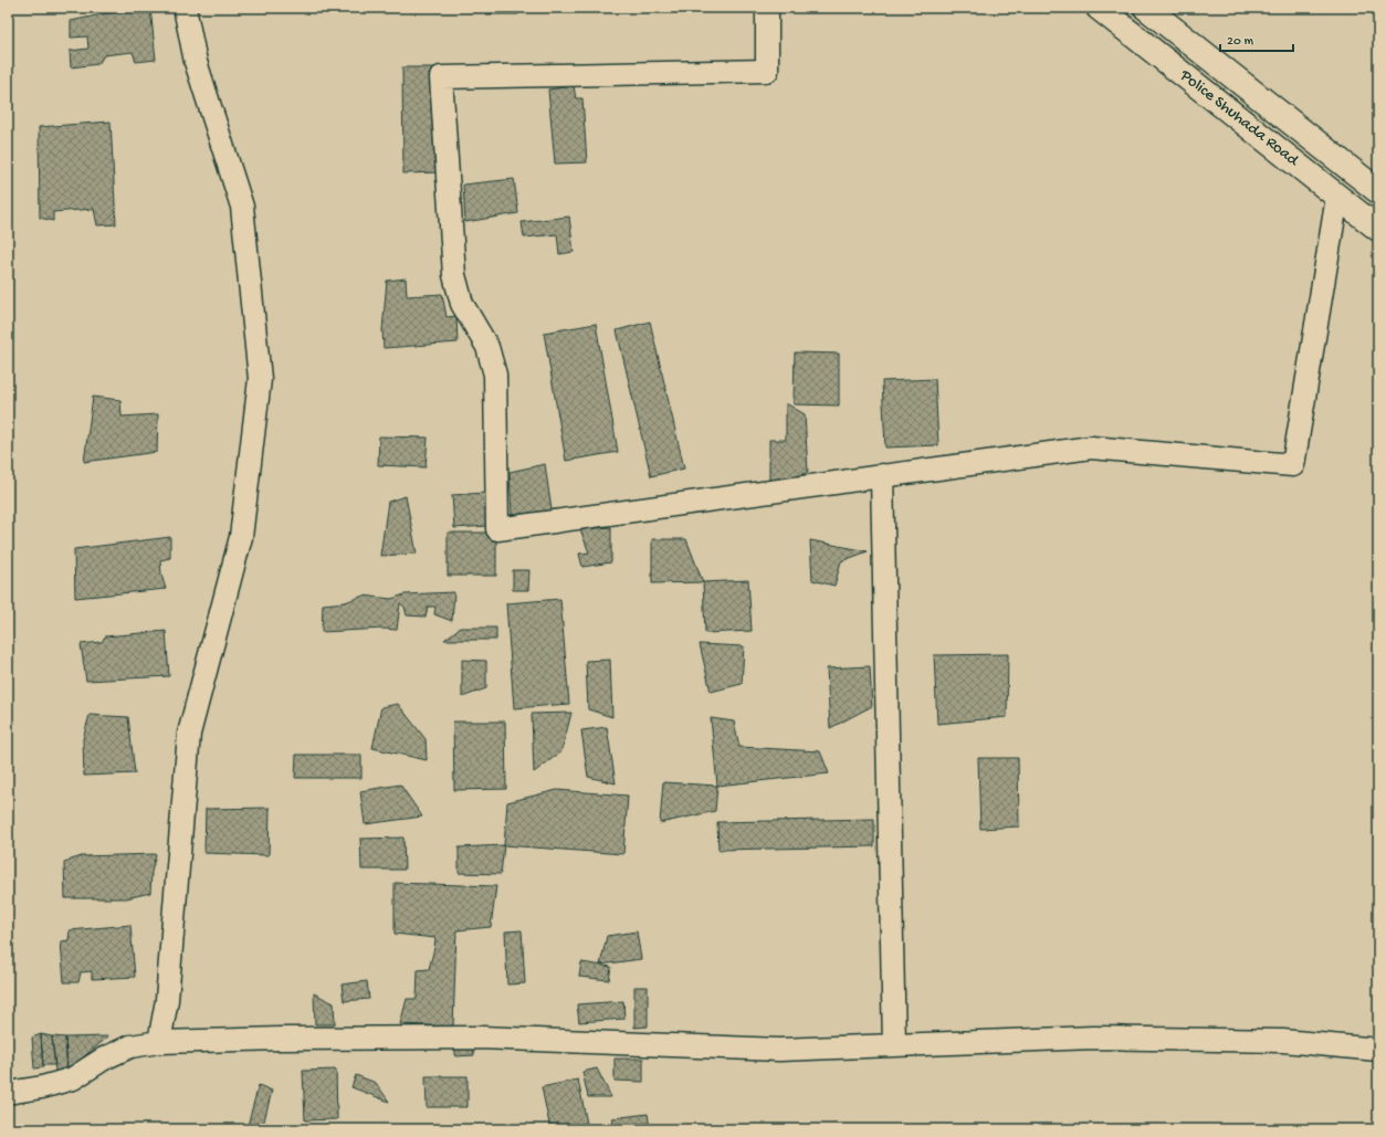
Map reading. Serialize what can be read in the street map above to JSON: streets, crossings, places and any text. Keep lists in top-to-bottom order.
{
  "streets": {
    "main road": ["Police Shuhada Road"]
  },
  "scale_bar": "20 m"
}
